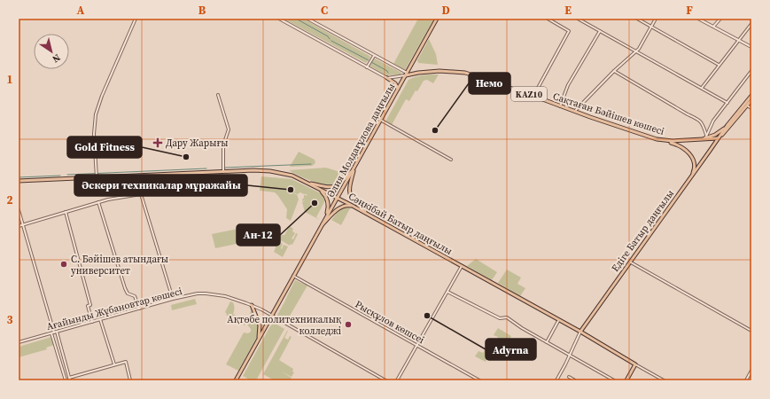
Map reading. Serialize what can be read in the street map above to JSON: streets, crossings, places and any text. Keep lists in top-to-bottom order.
{
  "streets": {
    "main road": [
      "KAZ10",
      "Сақтаған Бәйішев көшесі",
      "Әлия Молдағұлова даңғылы",
      "Сәңкібай Батыр даңғылы",
      "Едіге Батыр даңғылы"
    ],
    "street": ["Ағайынды Жұбановтар көшесі", "Рысқұлов көшсеі"]
  },
  "crossings": [
    ["KAZ10", "Сақтаған Бәйішев көшесі"],
    ["KAZ10", "Едіге Батыр даңғылы"],
    ["Сақтаған Бәйішев көшесі", "Әлия Молдағұлова даңғылы"],
    ["Сақтаған Бәйішев көшесі", "Едіге Батыр даңғылы"],
    ["Әлия Молдағұлова даңғылы", "Сәңкібай Батыр даңғылы"],
    ["Әлия Молдағұлова даңғылы", "Ағайынды Жұбановтар көшесі"],
    ["Әлия Молдағұлова даңғылы", "Рысқұлов көшсеі"],
    ["Сәңкібай Батыр даңғылы", "Едіге Батыр даңғылы"]
  ],
  "places": {
    "other": [
      "Немо",
      "Gold Fitness",
      "Әскери техникалар мұражайы",
      "Ан-12",
      "С. Бәйішев атындағы университет",
      "Adyrna",
      "Ақтөбе политехникалық колледжі"
    ],
    "health": ["Дару Жарығы"]
  },
  "north": "bottom right",
  "grid": {
    "columns": [
      "A",
      "B",
      "C",
      "D",
      "E",
      "F"
    ],
    "rows": ["1", "2", "3"]
  }
}
